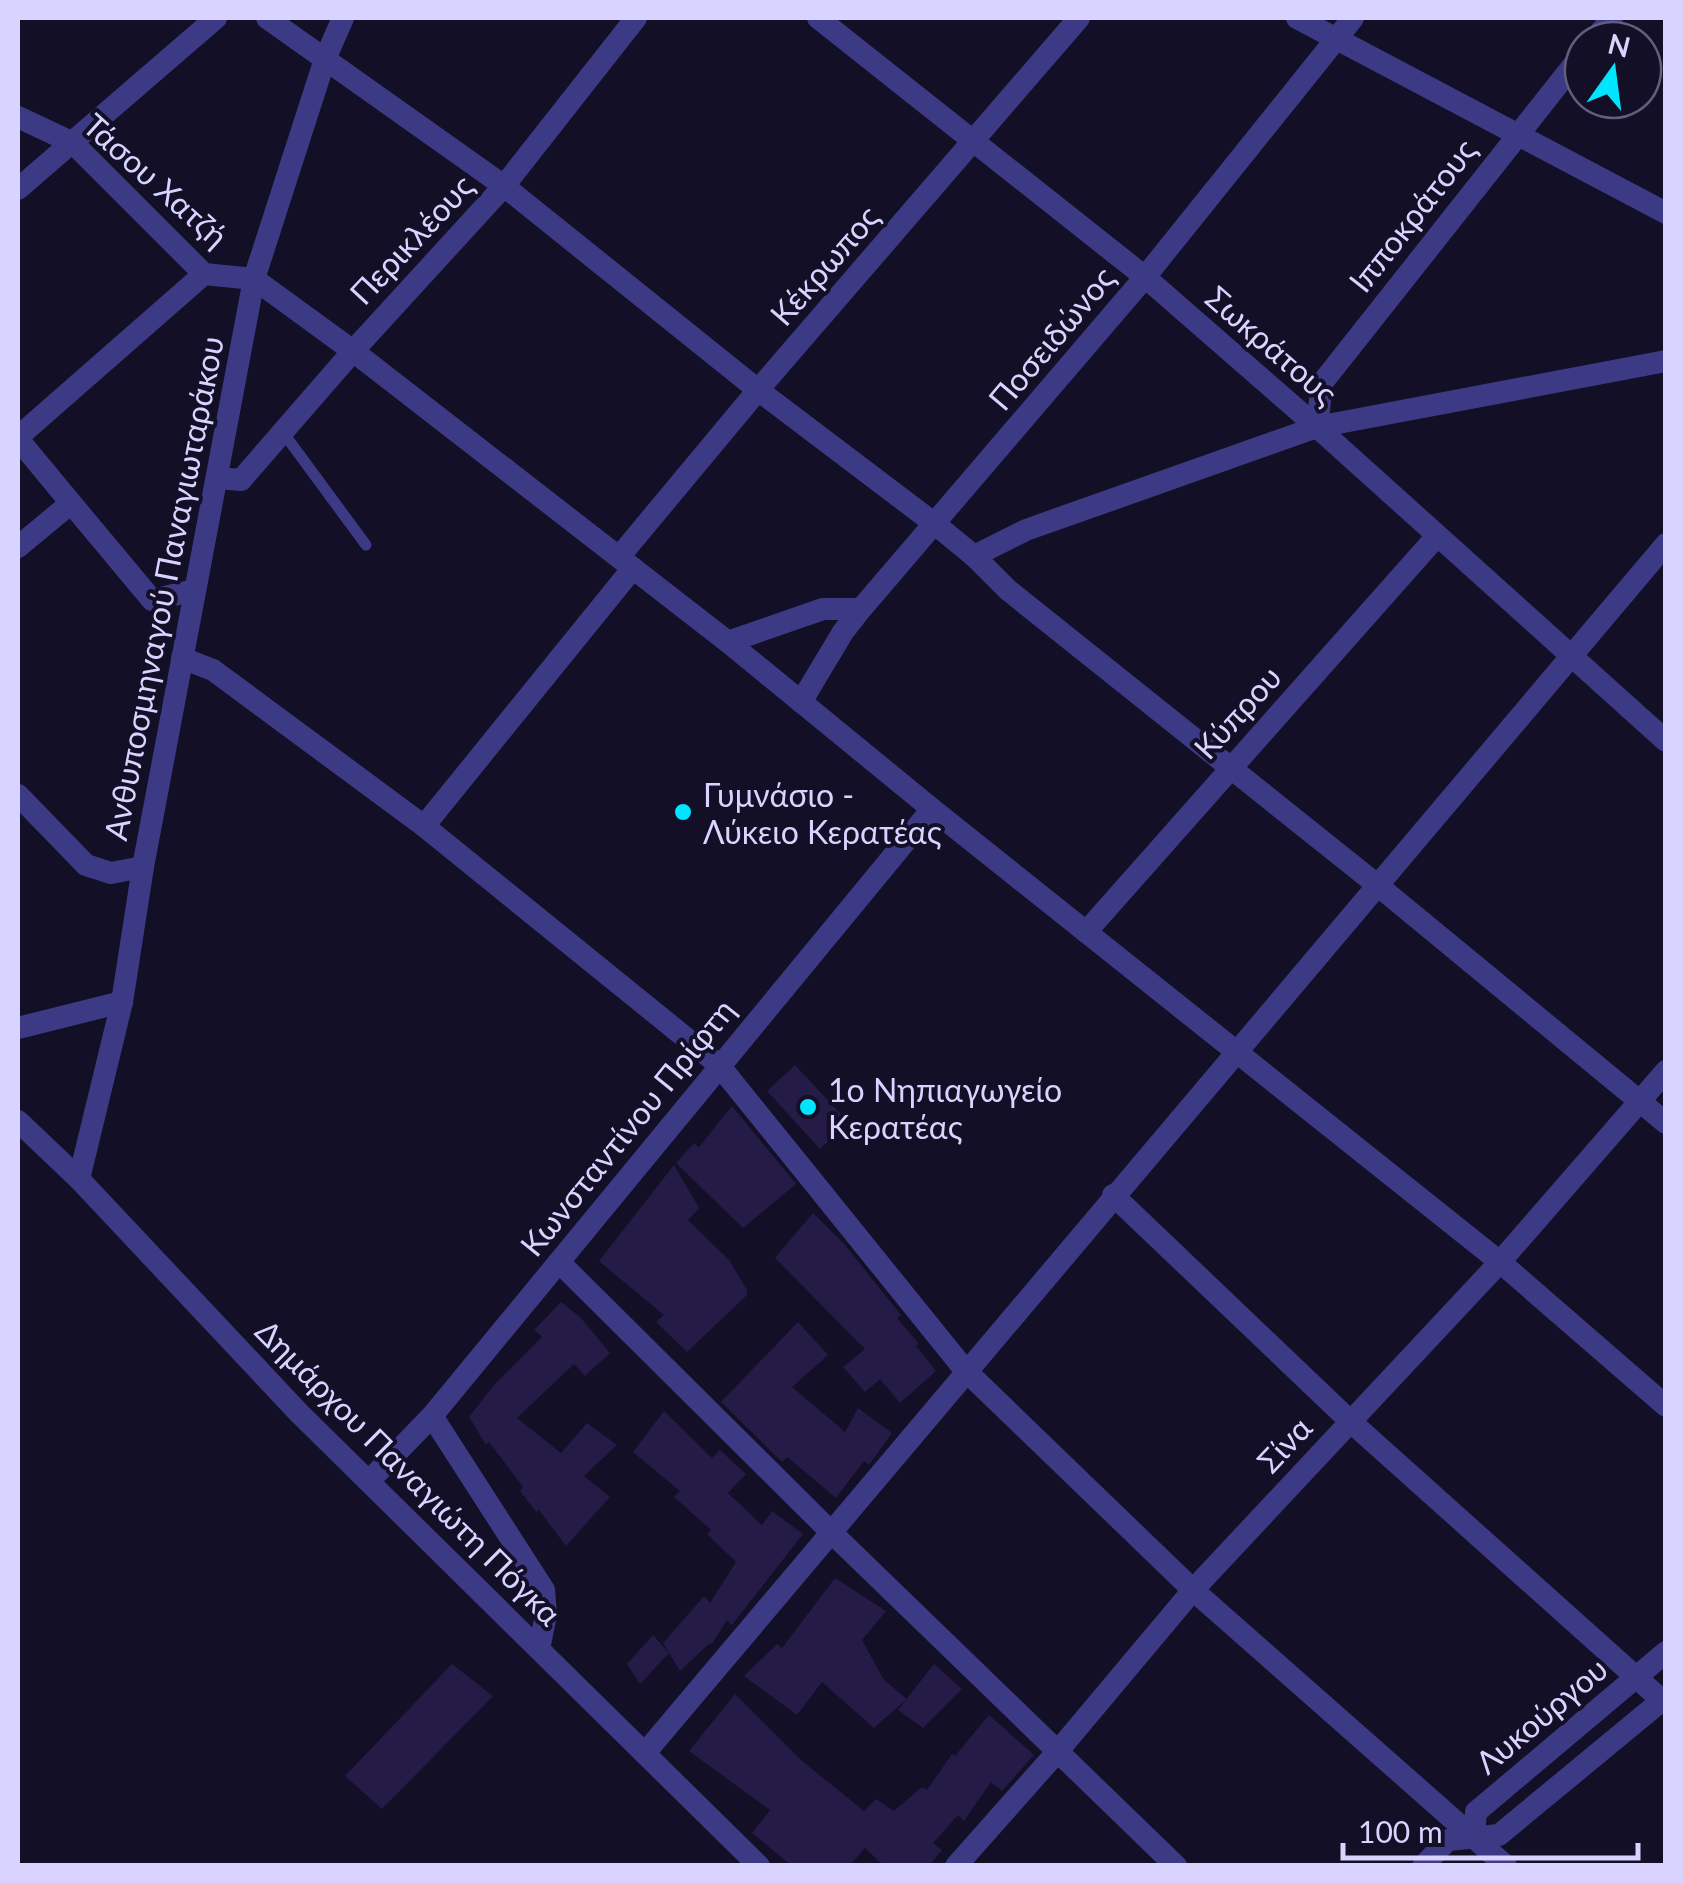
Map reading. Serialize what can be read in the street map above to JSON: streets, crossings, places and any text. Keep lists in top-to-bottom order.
{
  "streets": {
    "street": [
      "Τάσου Χατζή",
      "Ιπποκράτους",
      "Περικλέους",
      "Κέκρωπος",
      "Ποσειδώνος",
      "Σωκράτους",
      "Ανθυποσμηναγού Παναγιωταράκου",
      "Κύπρου",
      "Κωνσταντίνου Πρίφτη",
      "Σίνα",
      "Δημάρχου Παναγιώτη Πόγκα",
      "Λυκούργου"
    ]
  },
  "crossings": [
    ["Τάσου Χατζή", "Ανθυποσμηναγού Παναγιωταράκου"],
    ["Ιπποκράτους", "Σωκράτους"],
    ["Περικλέους", "Ανθυποσμηναγού Παναγιωταράκου"],
    ["Κέκρωπος", "Σωκράτους"],
    ["Ποσειδώνος", "Σωκράτους"],
    ["Σωκράτους", "Κύπρου"],
    ["Ανθυποσμηναγού Παναγιωταράκου", "Δημάρχου Παναγιώτη Πόγκα"],
    ["Κωνσταντίνου Πρίφτη", "Δημάρχου Παναγιώτη Πόγκα"]
  ],
  "places": ["Γυμνάσιο - Λύκειο Κερατέας", "1ο Νηπιαγωγείο Κερατέας"],
  "scale_bar": "100 m",
  "north": "top"
}
